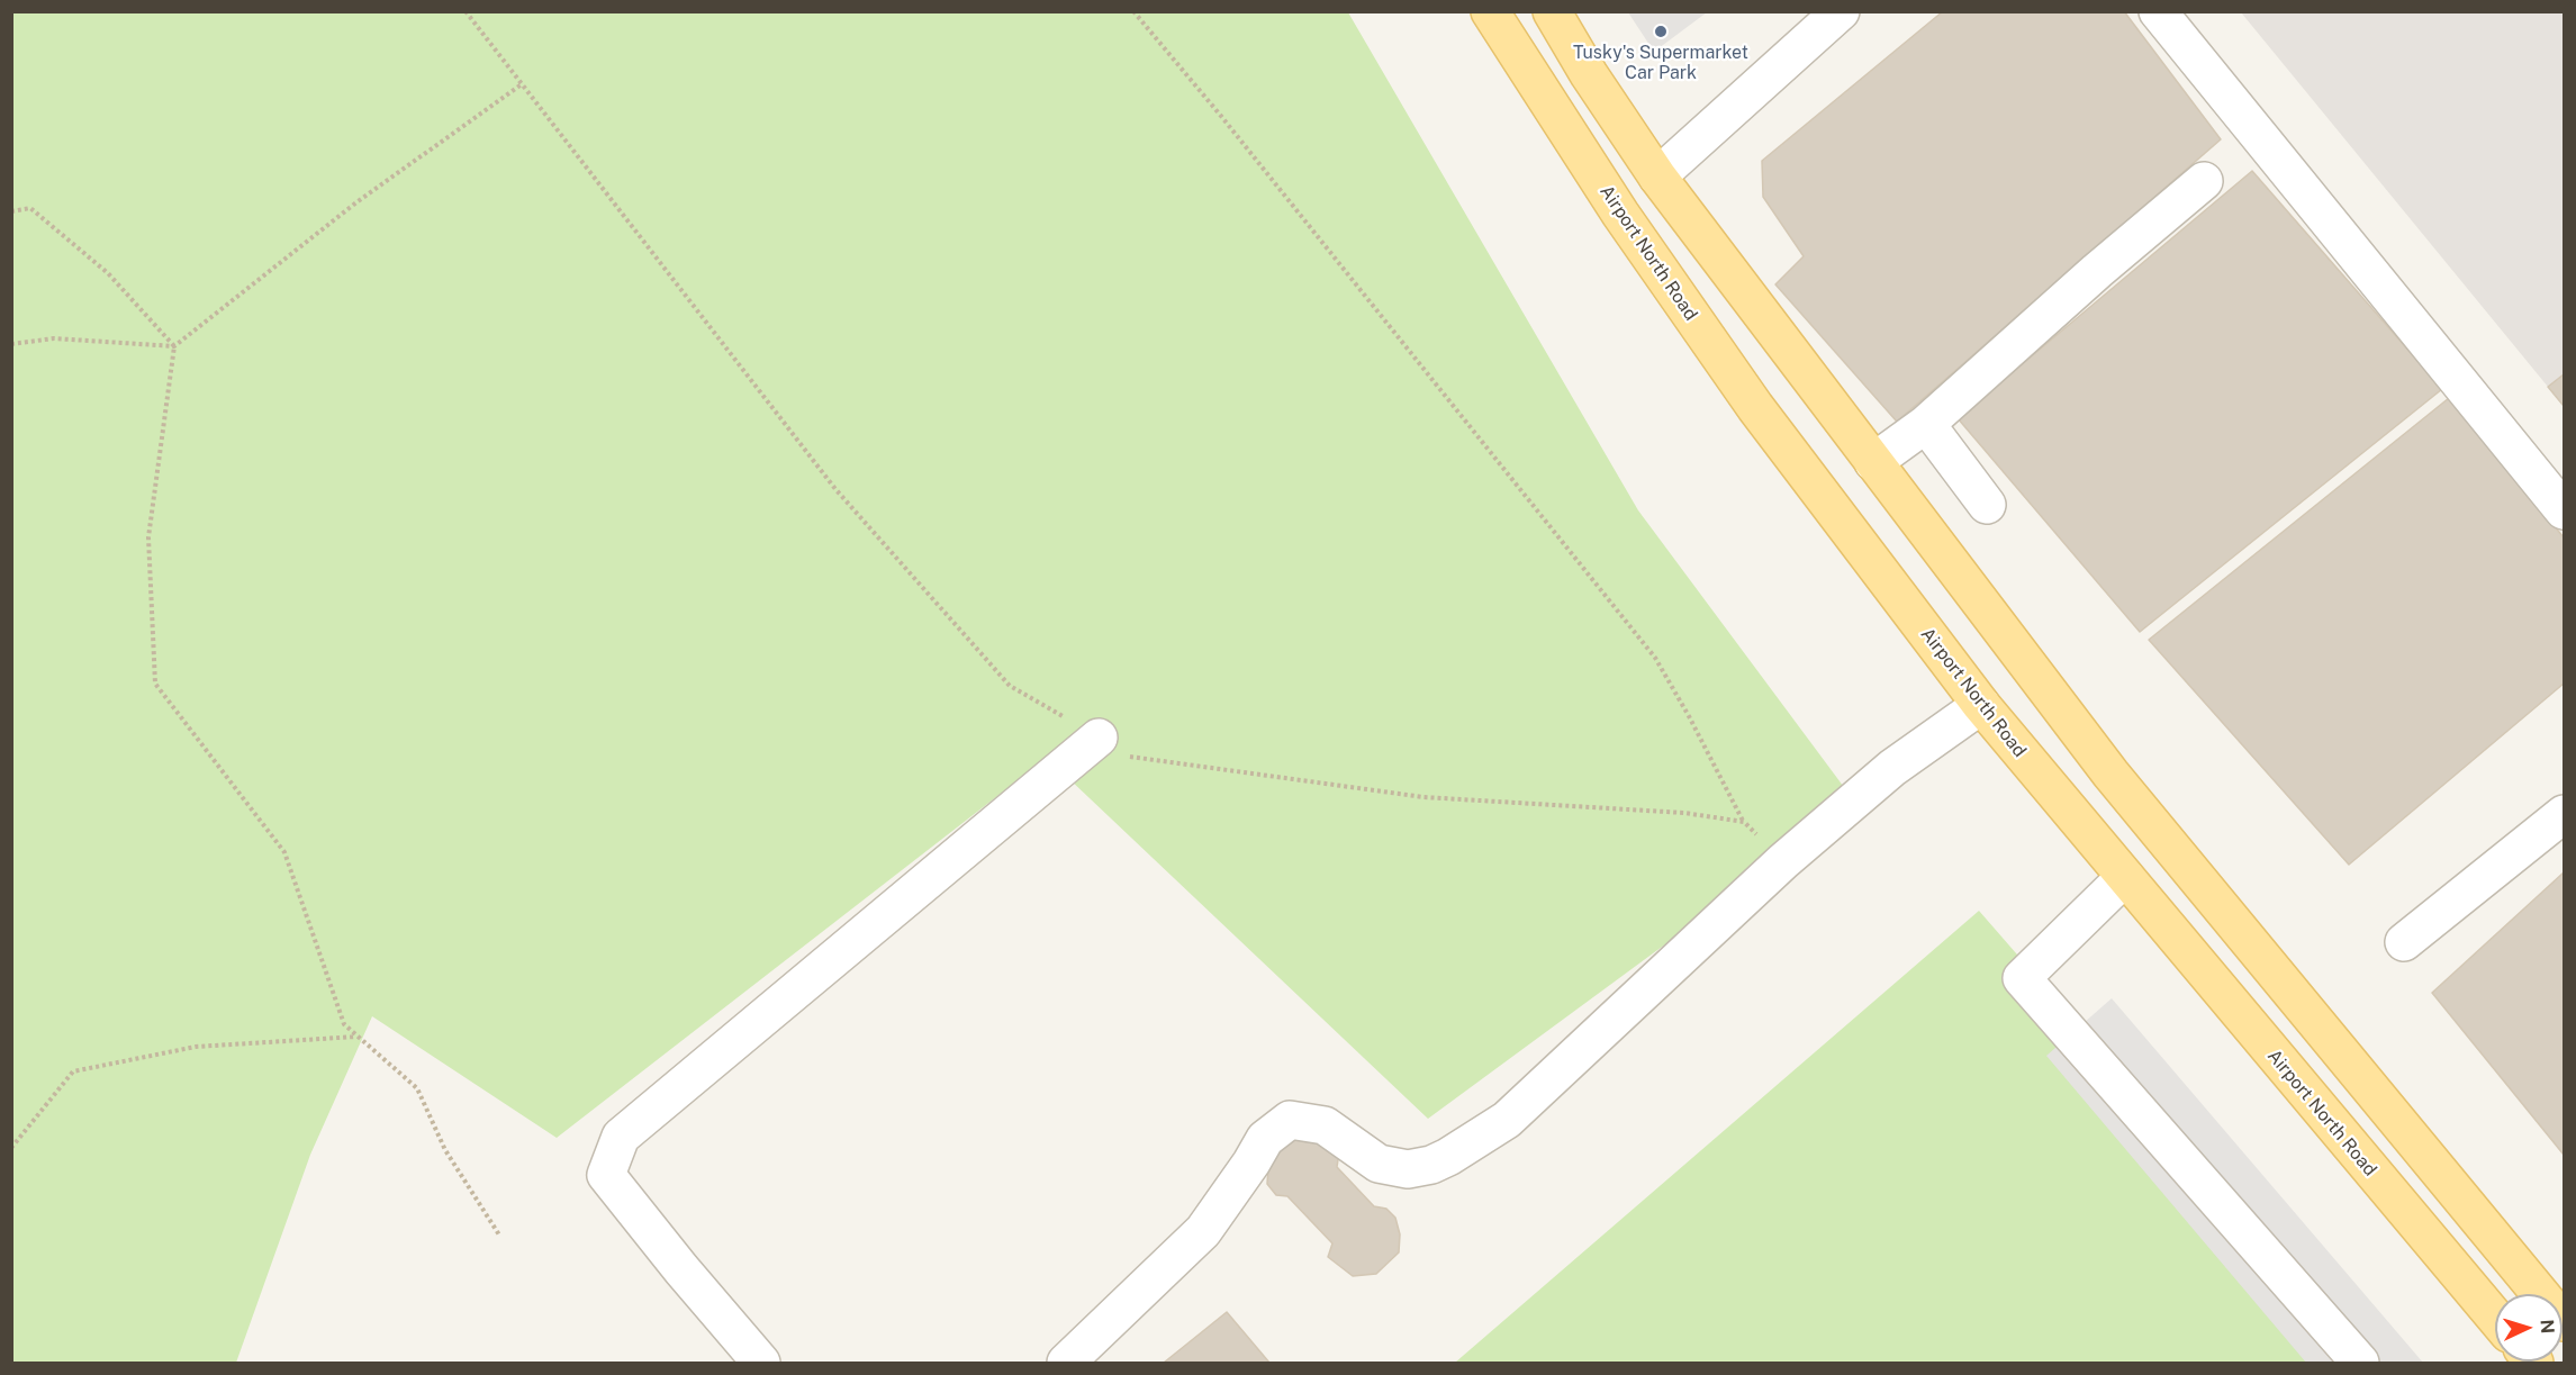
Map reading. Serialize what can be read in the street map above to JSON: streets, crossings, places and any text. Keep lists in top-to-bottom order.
{
  "streets": {
    "main road": ["Airport North Road"]
  },
  "places": ["Tusky's Supermarket Car Park"],
  "north": "right"
}
